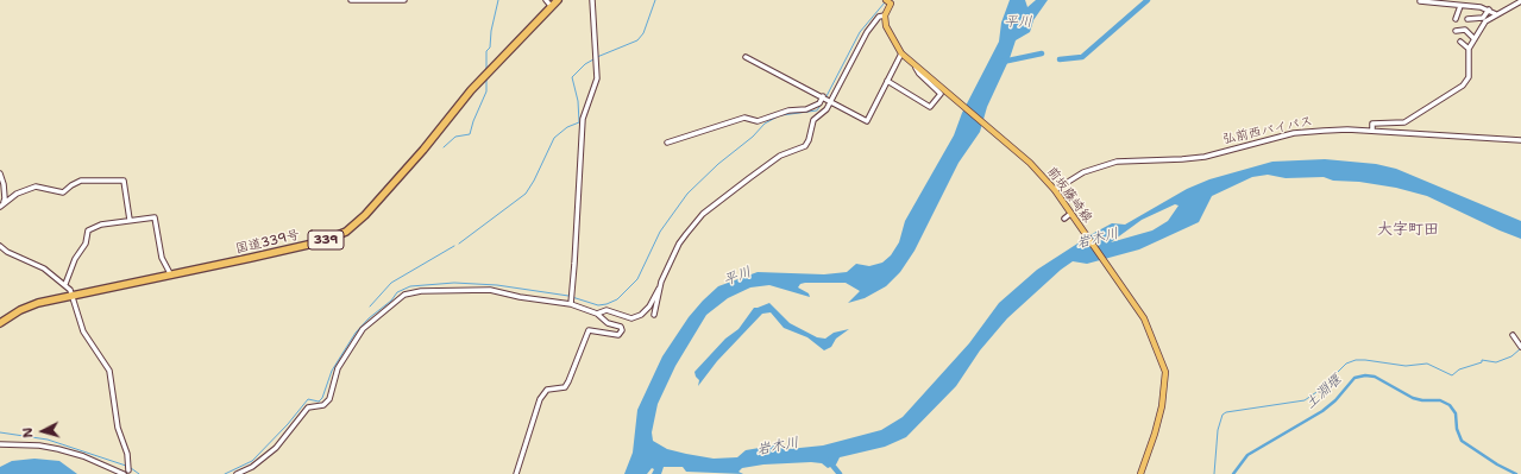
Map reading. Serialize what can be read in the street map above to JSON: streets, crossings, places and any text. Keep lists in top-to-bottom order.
{
  "streets": {
    "highway": ["339", "国道339号"],
    "main road": ["前坂藤崎線"],
    "street": ["弘前西バイパス"]
  },
  "crossings": [
    ["弘前西バイパス", "前坂藤崎線"]
  ],
  "districts": ["大字町田"],
  "water": ["平川", "岩木川", "土淵堰"],
  "north": "left"
}
